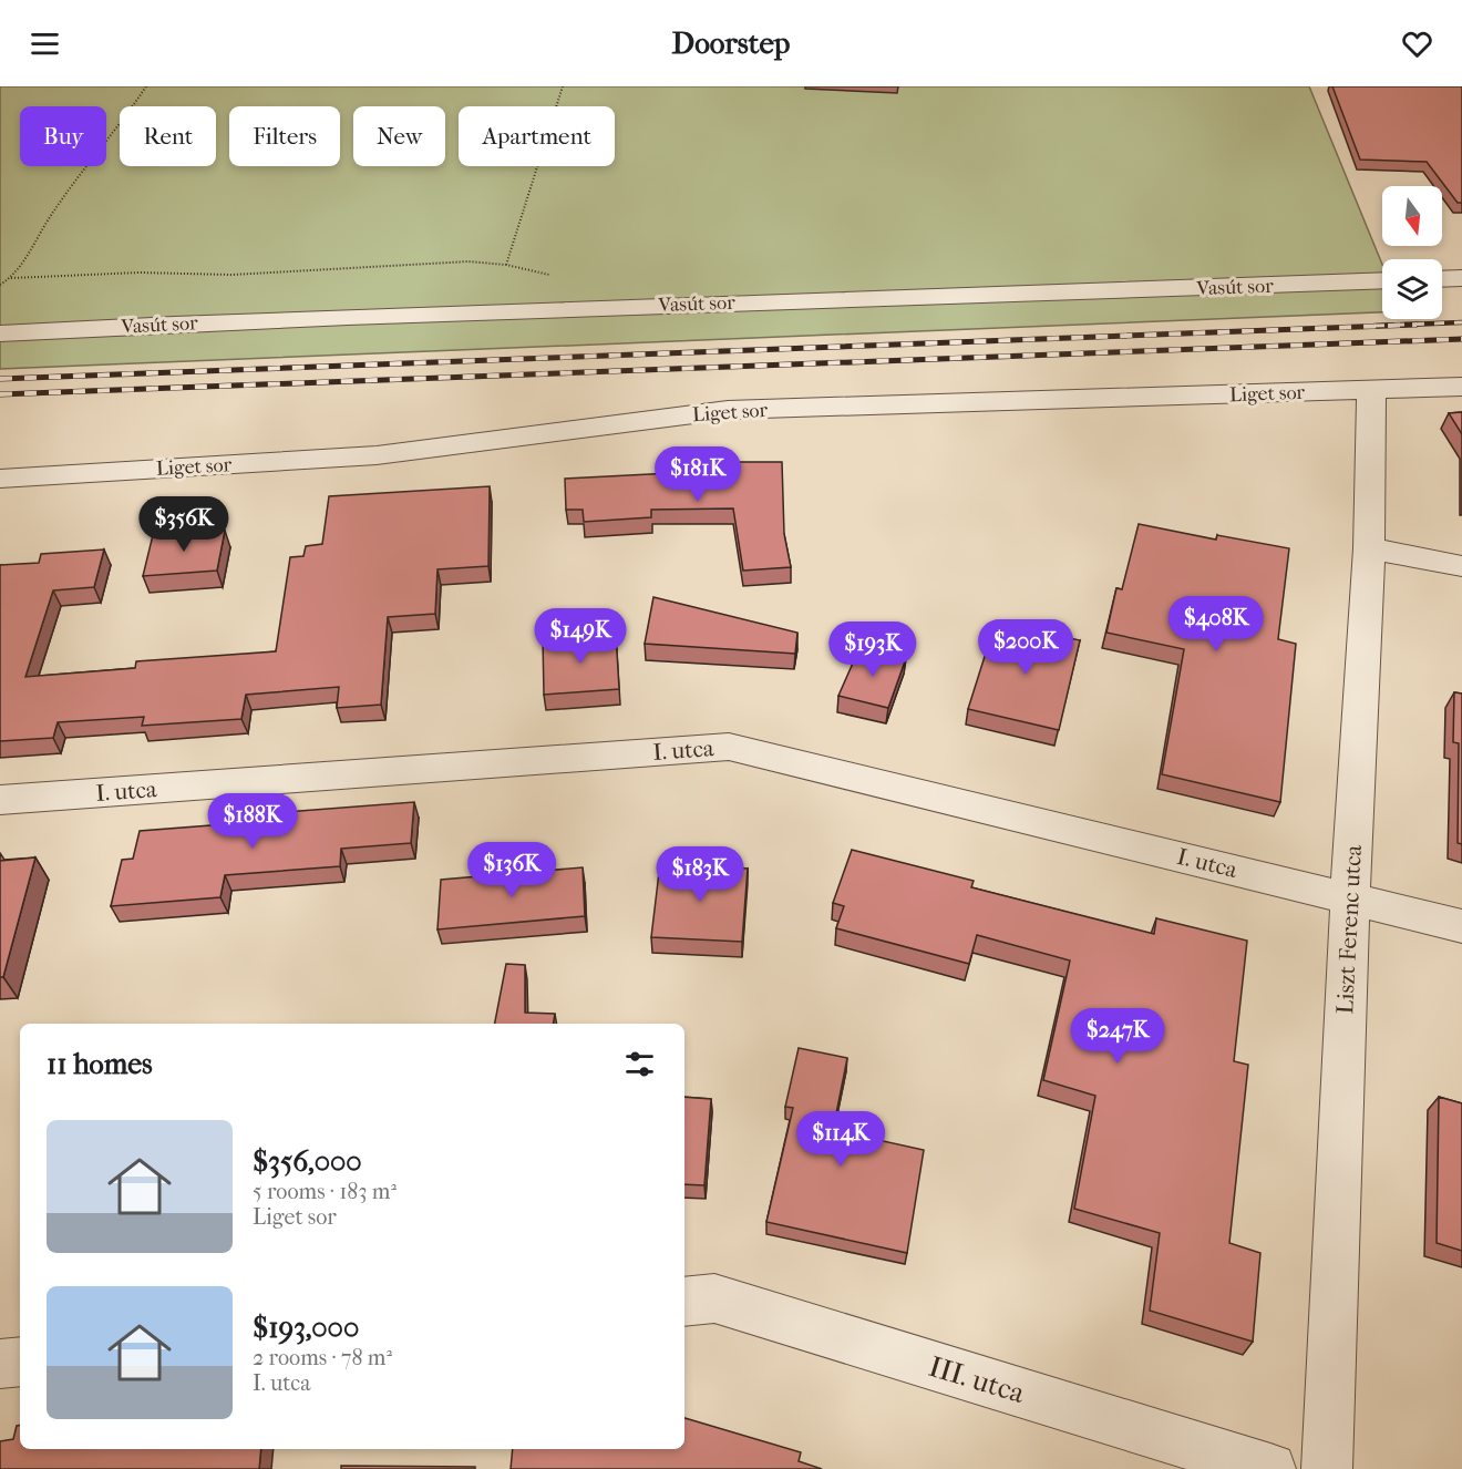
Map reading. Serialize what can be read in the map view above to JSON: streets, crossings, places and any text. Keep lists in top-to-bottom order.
{
  "streets": {
    "street": [
      "Vasút sor",
      "Liget sor",
      "I. utca",
      "Liszt Ferenc utca",
      "III. utca"
    ]
  },
  "crossings": [
    ["Liget sor", "Liszt Ferenc utca"],
    ["I. utca", "Liszt Ferenc utca"]
  ],
  "north": "bottom",
  "page": {
    "header": "Doorstep",
    "chip": [
      "Buy",
      "Rent",
      "Filters",
      "New",
      "Apartment"
    ],
    "price": [
      "$181K",
      "$356K",
      "$408K",
      "$149K",
      "$200K",
      "$193K",
      "$188K",
      "$136K",
      "$183K",
      "$247K",
      "$114K"
    ],
    "heading": "11 homes",
    "list": [
      {
        "name": "$356,000",
        "note": "5 rooms · 183 m² · Liget sor"
      },
      {
        "name": "$193,000",
        "note": "2 rooms · 78 m² · I. utca"
      }
    ]
  }
}
